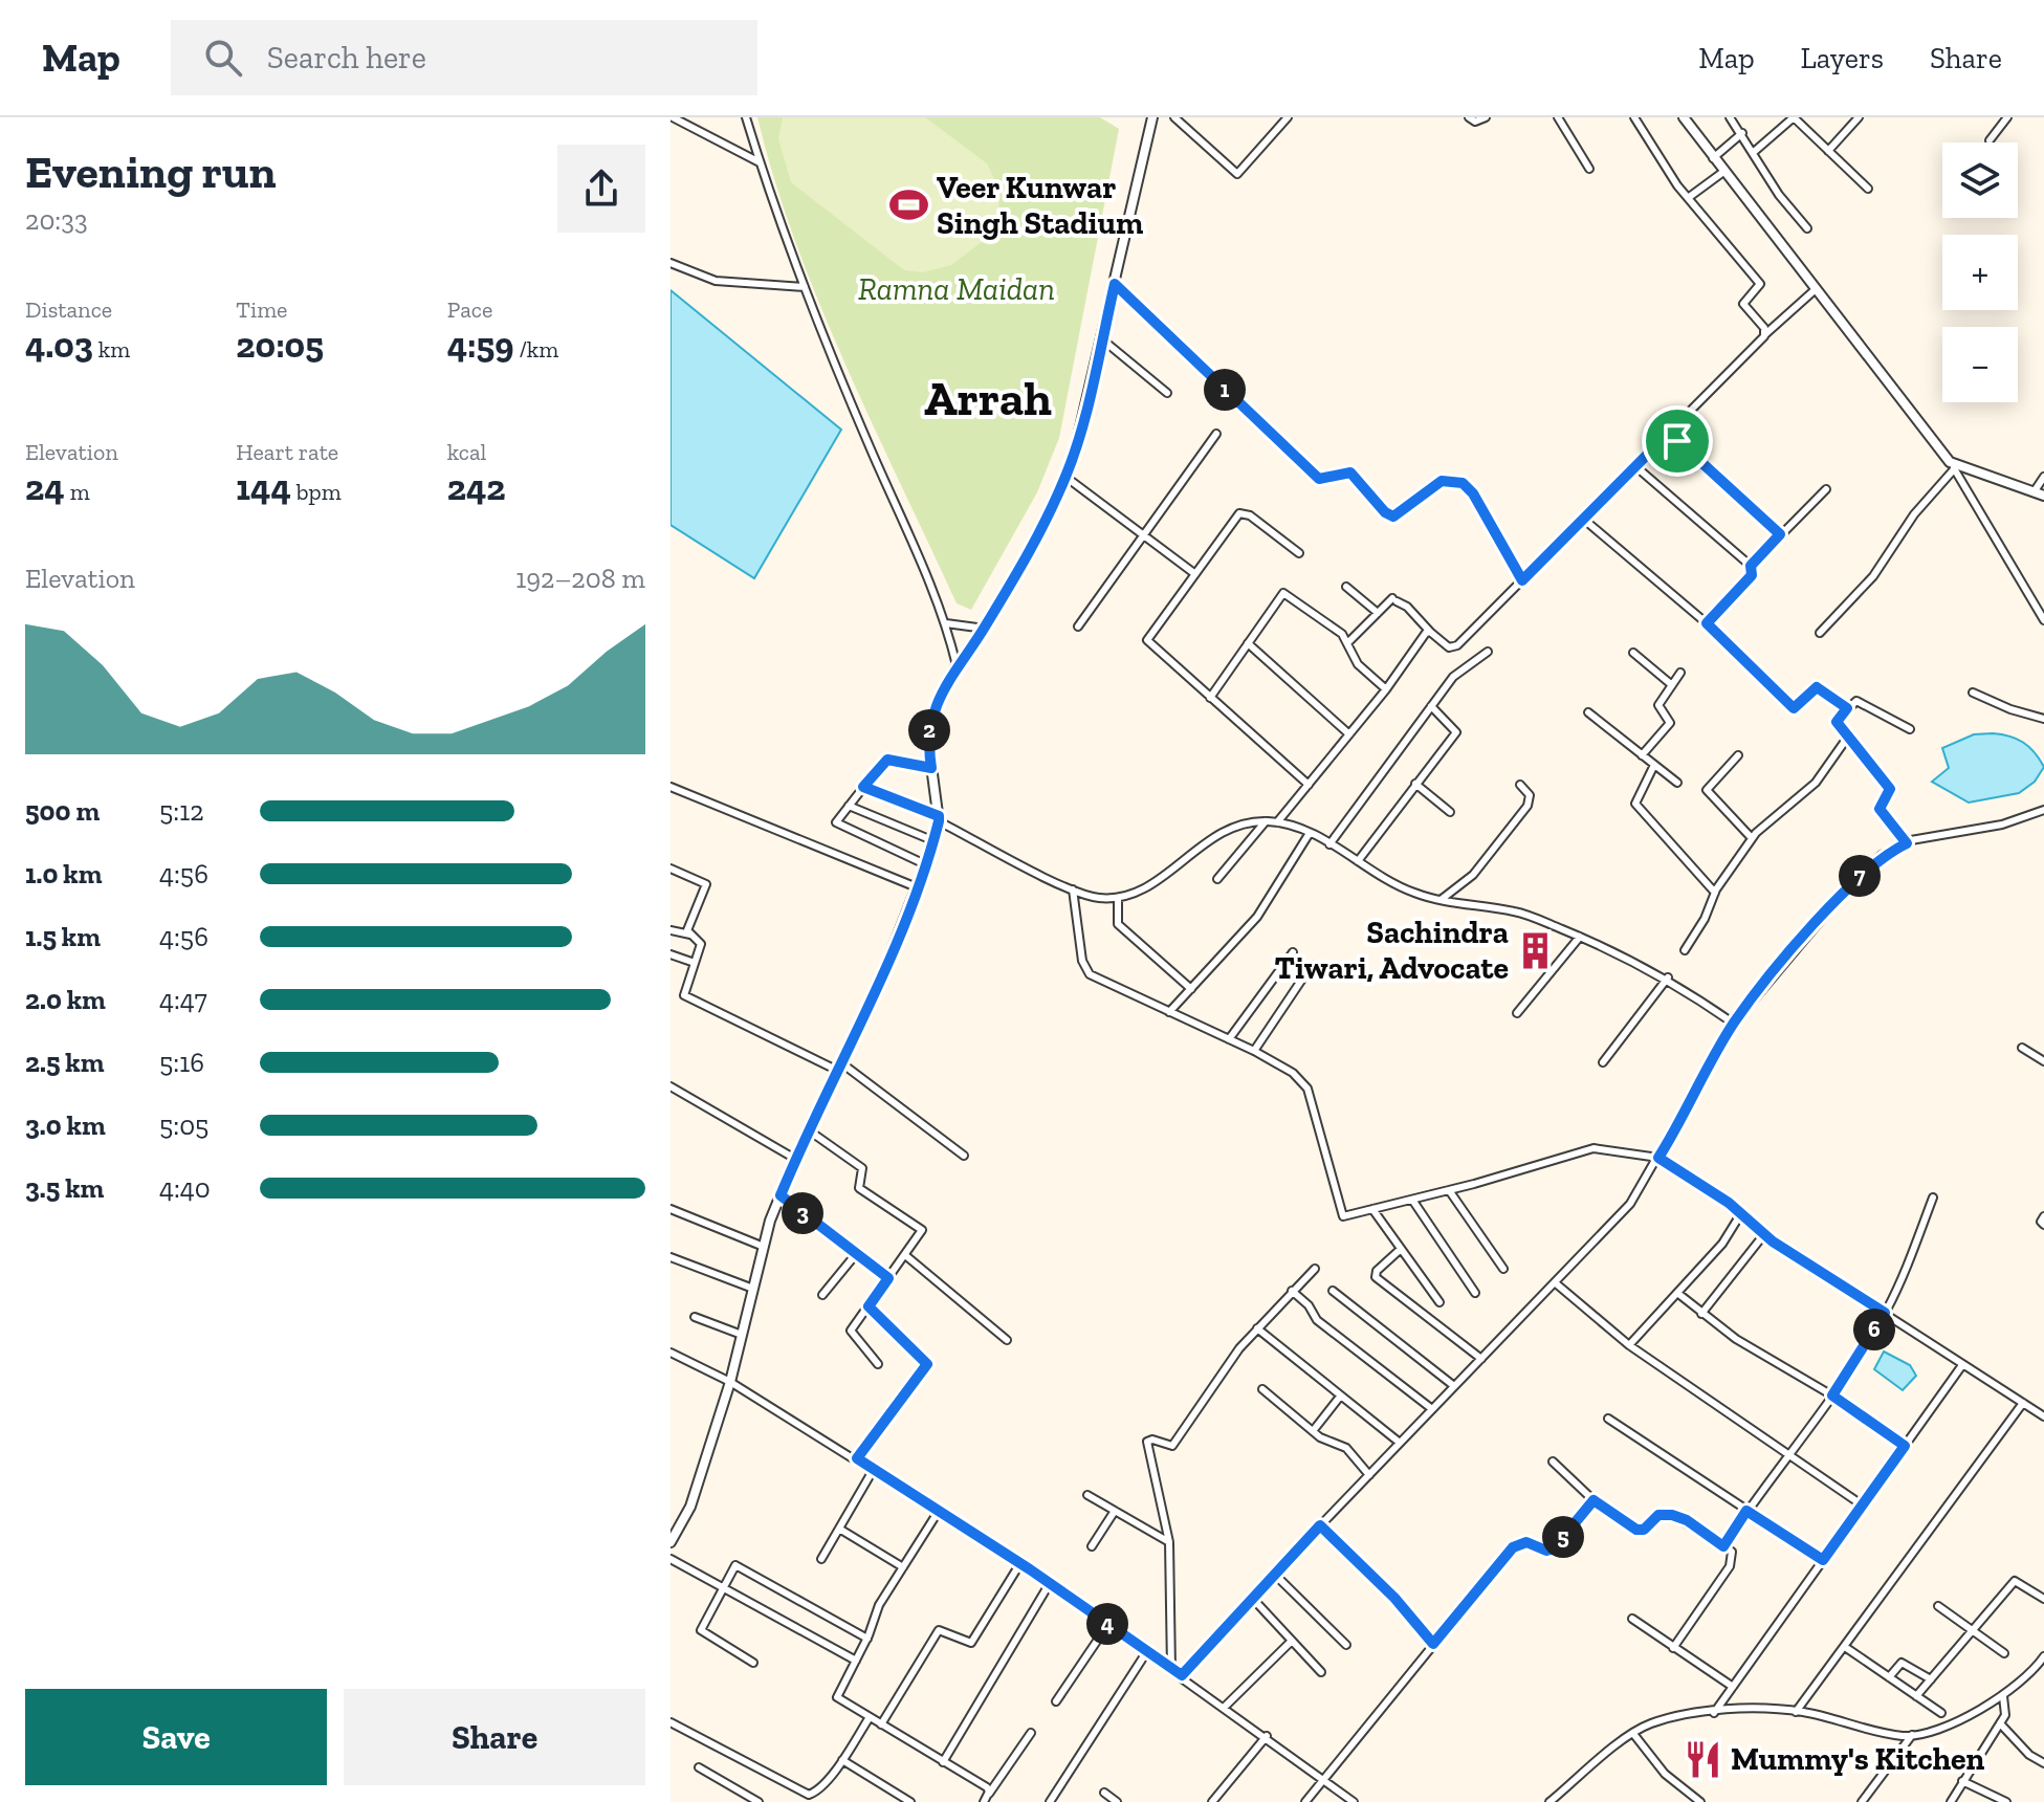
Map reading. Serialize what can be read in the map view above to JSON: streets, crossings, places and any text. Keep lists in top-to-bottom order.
{
  "districts": ["Arrah"],
  "parks": ["Ramna Maidan"],
  "places": {
    "sports": ["Veer Kunwar Singh Stadium"],
    "building": ["Sachindra Tiwari, Advocate"],
    "restaurant": ["Mummy's Kitchen"]
  },
  "page": {
    "header": "Map",
    "search": "Search here",
    "nav": ["Map", "Layers", "Share"],
    "heading": ["Evening run", "20:33"],
    "map_buttons": ["+", "−"],
    "stats": [
      ["Distance", "4.03 km"],
      ["Time", "20:05"],
      ["Pace", "4:59 /km"],
      ["Elevation", "24 m"],
      ["Heart rate", "144 bpm"],
      ["kcal", "242"]
    ],
    "pins": [
      "1",
      "2",
      "7",
      "3",
      "6",
      "5",
      "4"
    ],
    "chart": ["Elevation", "192–208 m"],
    "list": [
      {
        "name": "500 m",
        "note": "5:12"
      },
      {
        "name": "1.0 km",
        "note": "4:56"
      },
      {
        "name": "1.5 km",
        "note": "4:56"
      },
      {
        "name": "2.0 km",
        "note": "4:47"
      },
      {
        "name": "2.5 km",
        "note": "5:16"
      },
      {
        "name": "3.0 km",
        "note": "5:05"
      },
      {
        "name": "3.5 km",
        "note": "4:40"
      }
    ],
    "buttons": ["Save", "Share"]
  }
}
